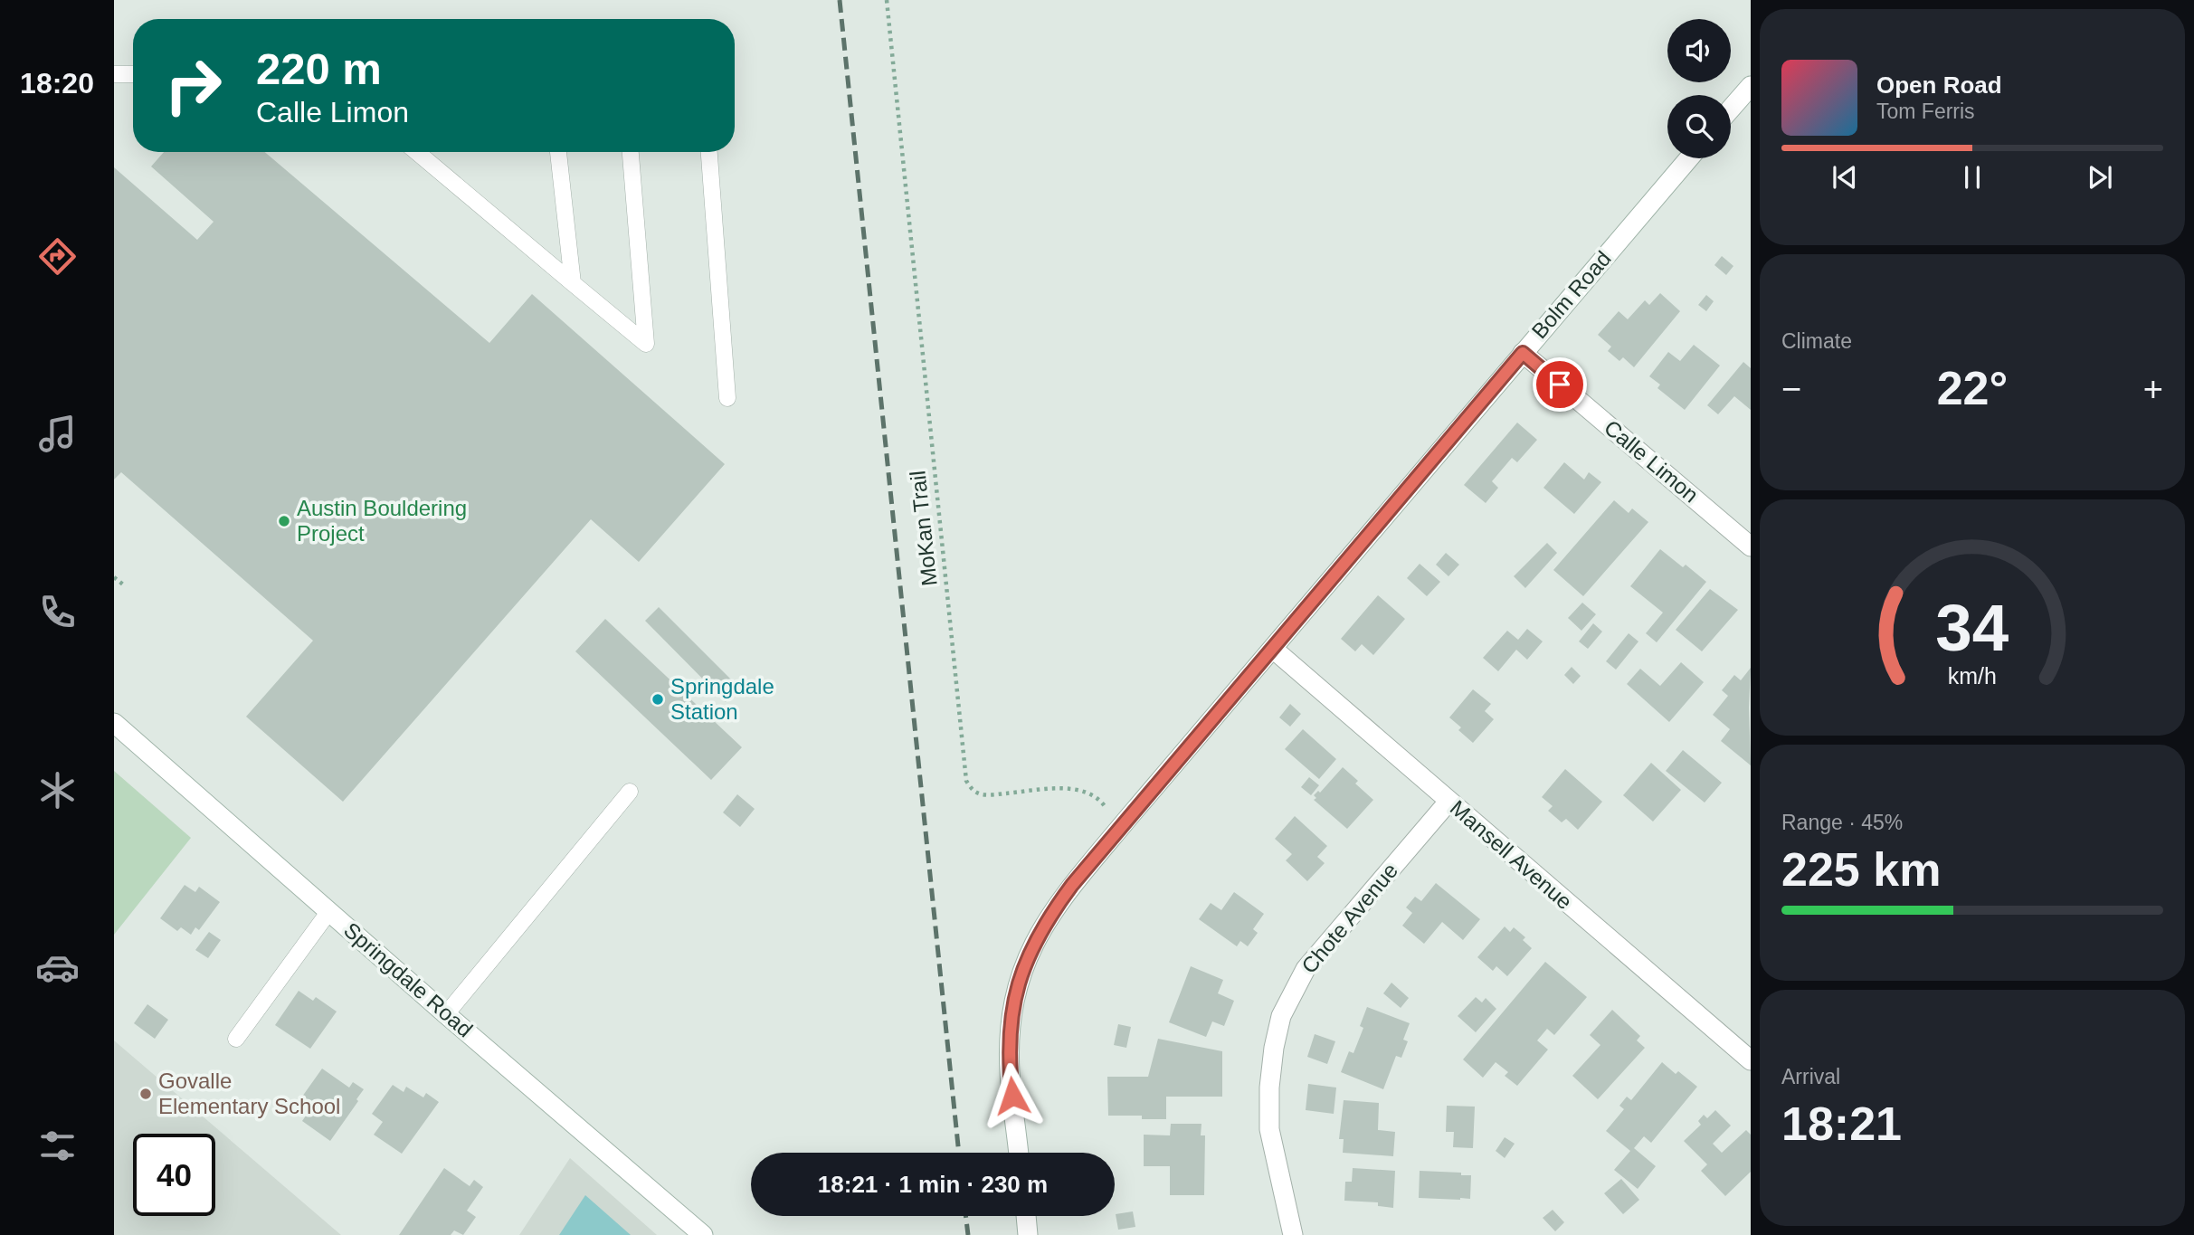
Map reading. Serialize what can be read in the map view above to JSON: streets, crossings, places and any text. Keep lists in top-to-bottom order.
{
  "streets": {
    "street": [
      "Bolm Road",
      "Calle Limon",
      "Mansell Avenue",
      "Chote Avenue",
      "Springdale Road"
    ],
    "path": ["MoKan Trail"]
  },
  "crossings": [
    ["Bolm Road", "Calle Limon"],
    ["Bolm Road", "Mansell Avenue"],
    ["Mansell Avenue", "Chote Avenue"]
  ],
  "places": ["Austin Bouldering Project", "Springdale Station", "Govalle Elementary School"],
  "page": {
    "tabs": "18:20",
    "turn": ["220 m", "Calle Limon"],
    "song": ["Open Road", "Tom Ferris"],
    "tile": [
      "Climate",
      ["Range · 45%", "225 km"],
      ["Arrival", "18:21"]
    ],
    "heat": ["−", "22°", "+"],
    "limit": "40",
    "trip": "18:21 · 1 min · 230 m",
    "gauge": ["34", "km/h"]
  }
}
